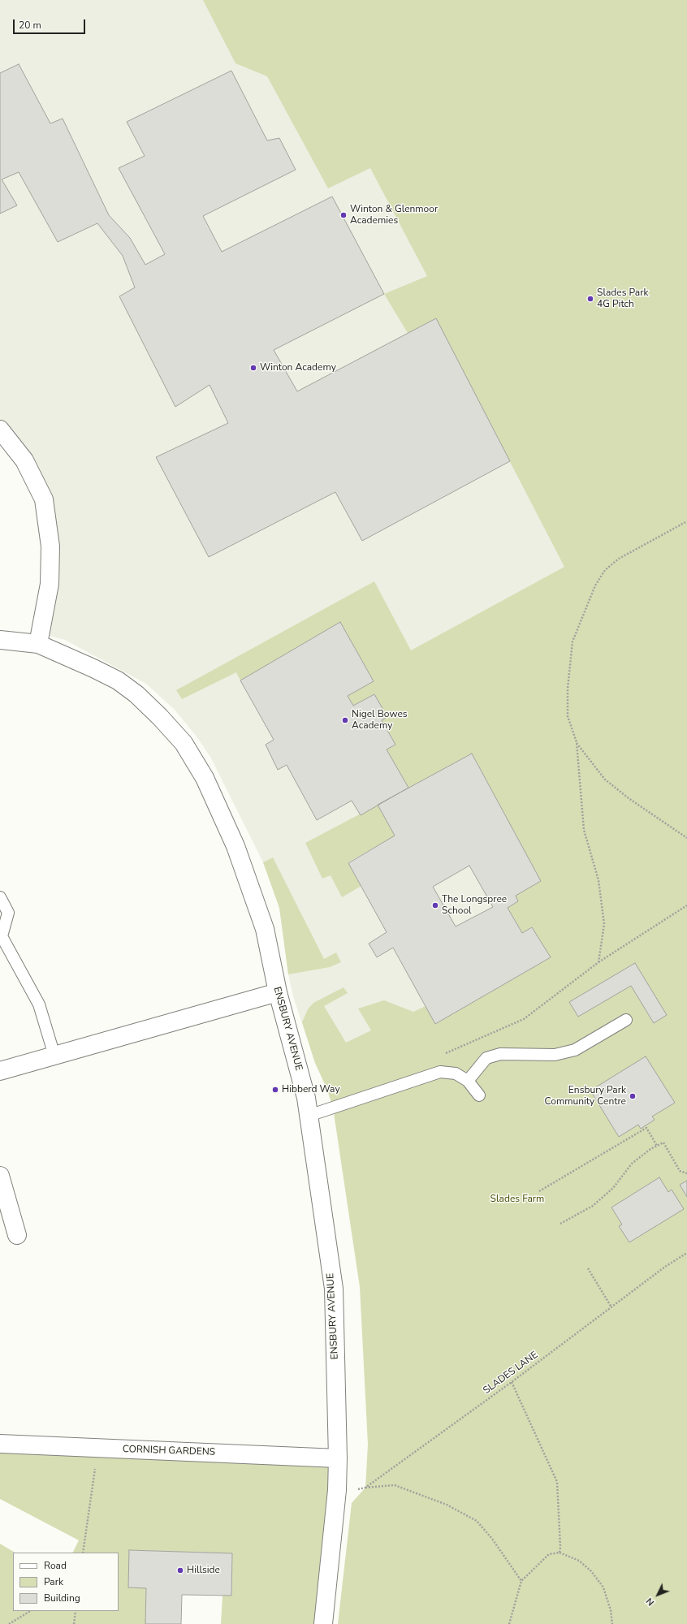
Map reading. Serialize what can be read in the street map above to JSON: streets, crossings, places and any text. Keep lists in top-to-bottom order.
{
  "streets": {
    "street": ["ENSBURY AVENUE", "CORNISH GARDENS"],
    "path": ["SLADES LANE"]
  },
  "crossings": [
    ["ENSBURY AVENUE", "SLADES LANE"],
    ["ENSBURY AVENUE", "CORNISH GARDENS"]
  ],
  "parks": ["Slades Farm"],
  "places": [
    "Winton & Glenmoor Academies",
    "Slades Park 4G Pitch",
    "Winton Academy",
    "Nigel Bowes Academy",
    "The Longspree School",
    "Hibberd Way",
    "Ensbury Park Community Centre",
    "Hillside"
  ],
  "legend": ["Road", "Park", "Building"],
  "scale_bar": "20 m",
  "north": "bottom left"
}
